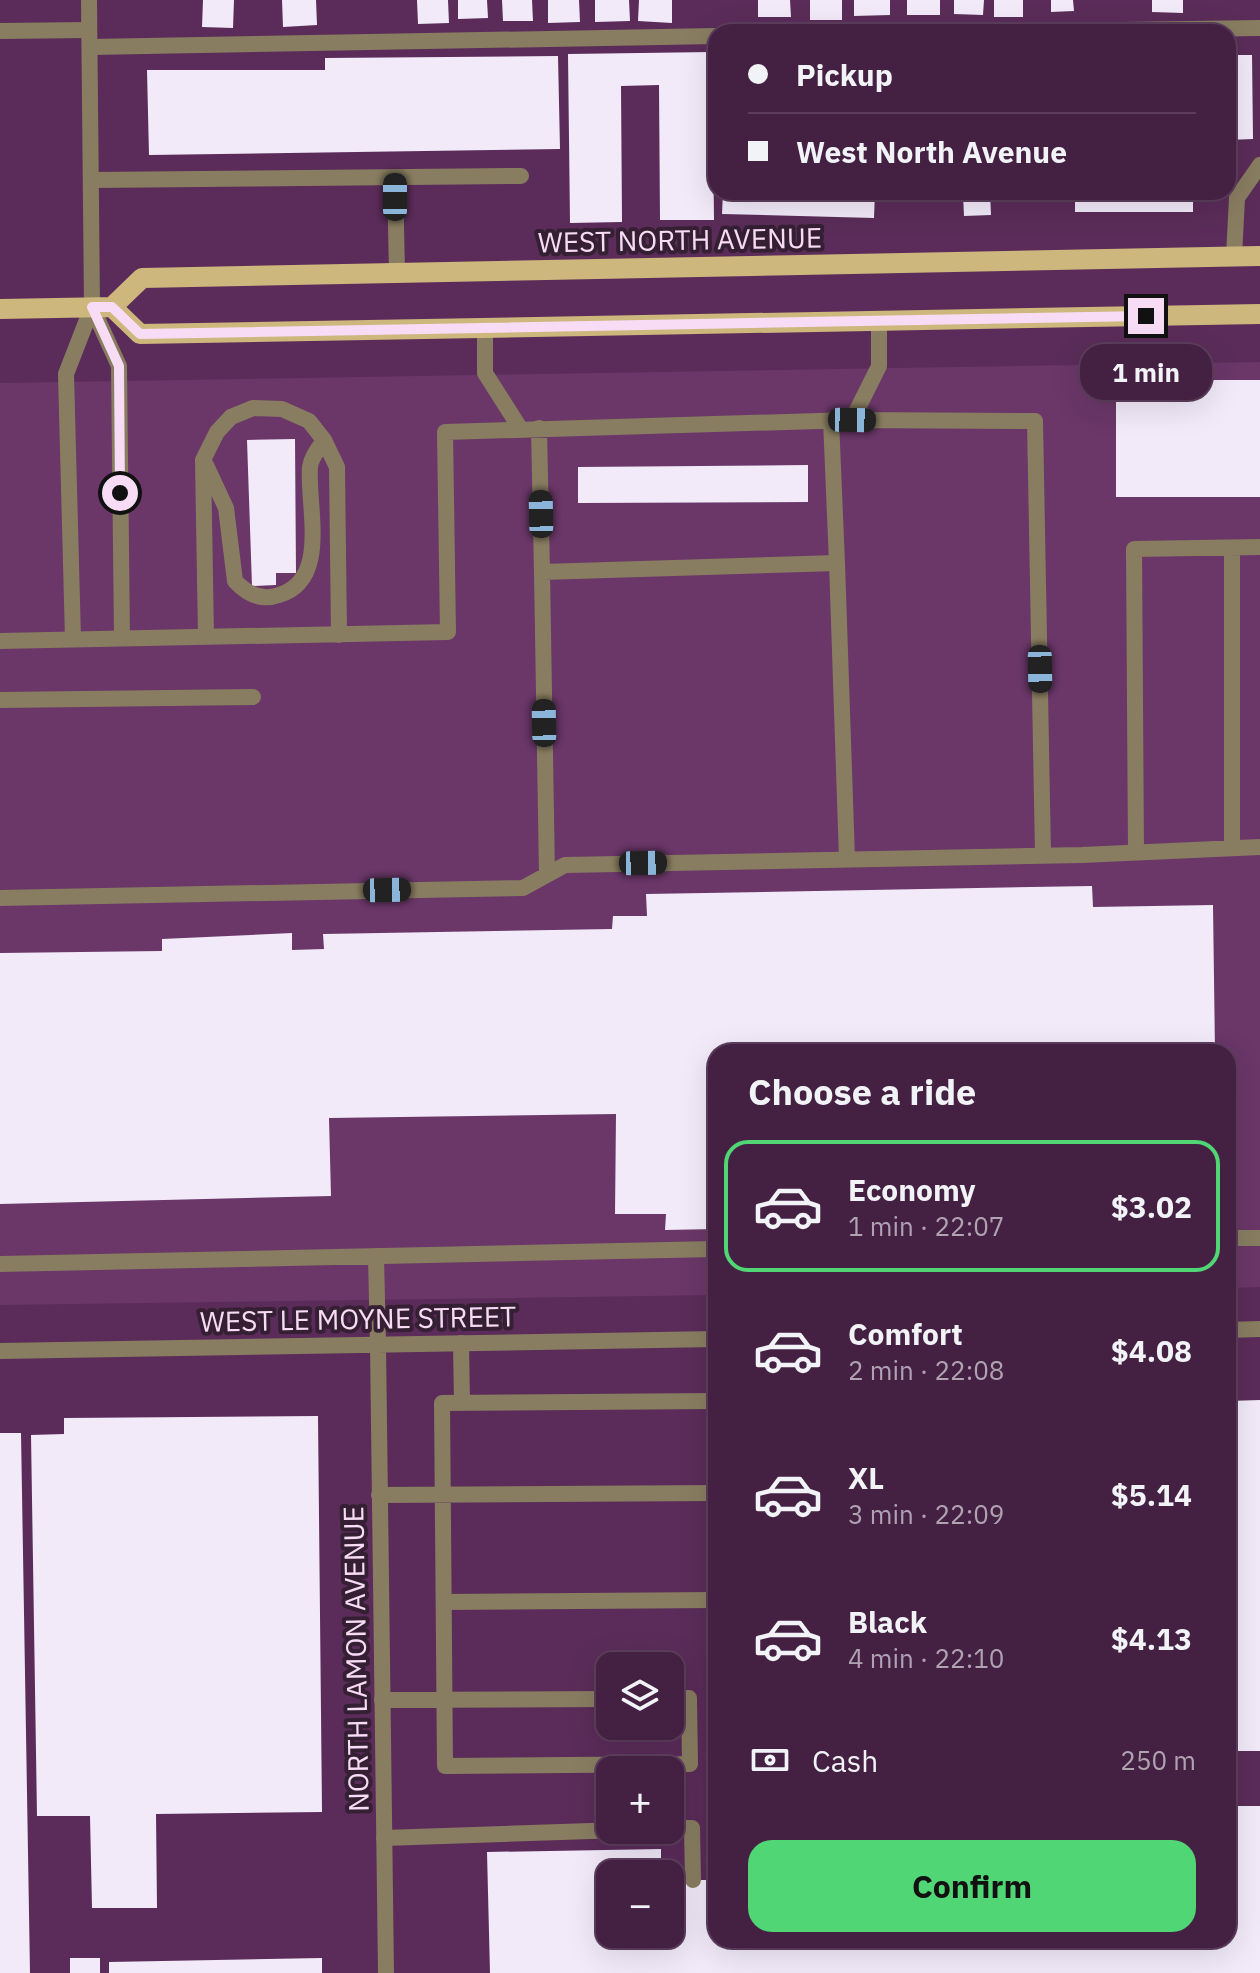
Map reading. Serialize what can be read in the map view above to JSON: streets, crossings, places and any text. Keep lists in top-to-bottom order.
{
  "streets": {
    "main road": ["WEST NORTH AVENUE"],
    "street": ["WEST LE MOYNE STREET", "NORTH LAMON AVENUE"]
  },
  "crossings": [
    ["WEST LE MOYNE STREET", "NORTH LAMON AVENUE"]
  ],
  "page": {
    "banner": ["Pickup", "West North Avenue"],
    "bubble": "1 min",
    "heading": "Choose a ride",
    "list": [
      {
        "name": "Economy",
        "note": "1 min · 22:07",
        "value": "$3.02"
      },
      {
        "name": "Comfort",
        "note": "2 min · 22:08",
        "value": "$4.08"
      },
      {
        "name": "XL",
        "note": "3 min · 22:09",
        "value": "$5.14"
      },
      {
        "name": "Black",
        "note": "4 min · 22:10",
        "value": "$4.13"
      }
    ],
    "map_buttons": ["+", "−"],
    "pay": ["Cash", "250 m"],
    "buttons": "Confirm"
  }
}
